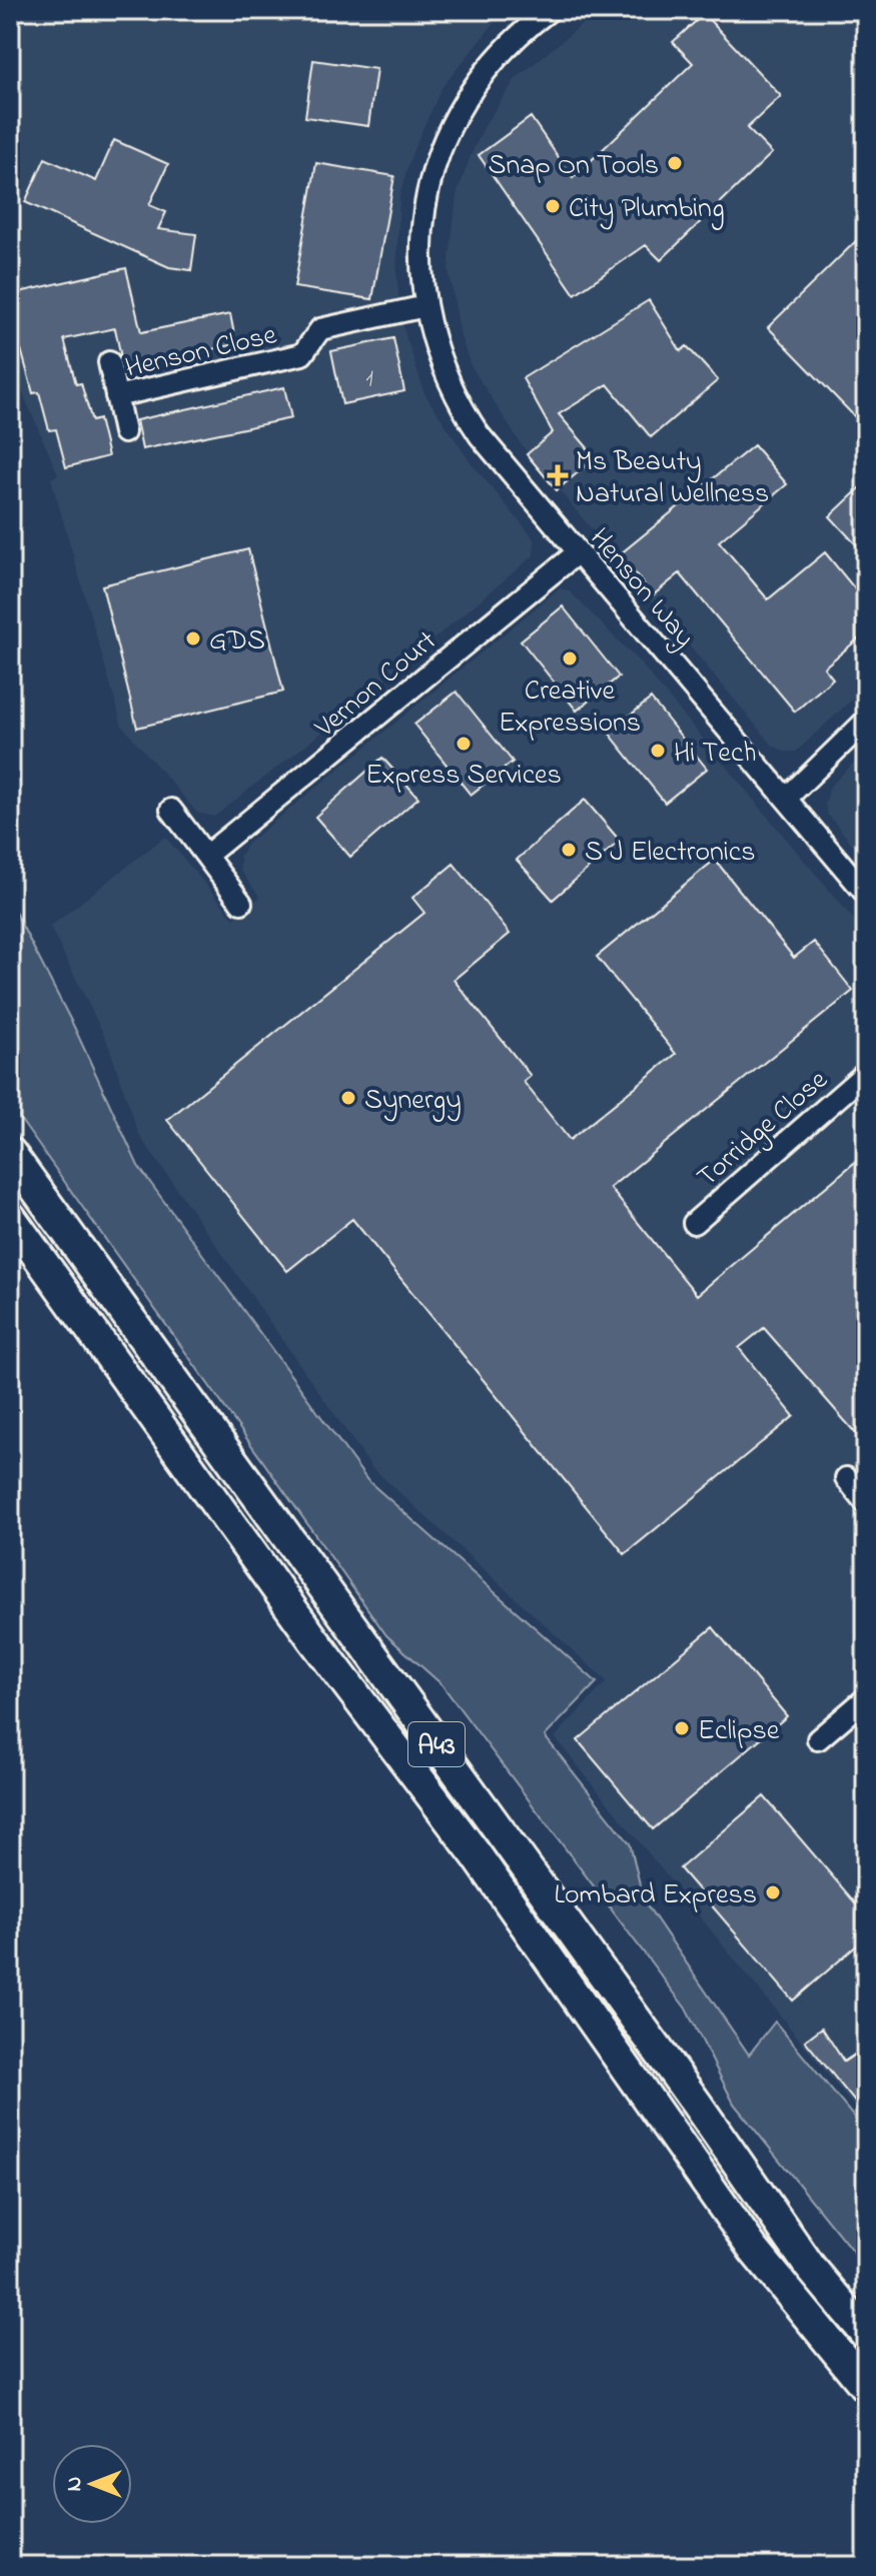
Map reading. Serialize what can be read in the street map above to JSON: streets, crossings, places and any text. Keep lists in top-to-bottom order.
{
  "streets": {
    "highway": ["A43"],
    "street": [
      "Henson Close",
      "Henson Way",
      "Vernon Court",
      "Torridge Close"
    ]
  },
  "crossings": [
    ["Henson Close", "Henson Way"],
    ["Henson Way", "Vernon Court"]
  ],
  "places": {
    "other": [
      "Snap On Tools",
      "City Plumbing",
      "GDS",
      "Creative Expressions",
      "Express Services",
      "Hi Tech",
      "S J Electronics",
      "Synergy",
      "Eclipse",
      "Lombard Express"
    ],
    "health": ["Ms Beauty Natural Wellness"]
  },
  "house_numbers": ["1"],
  "north": "left"
}
